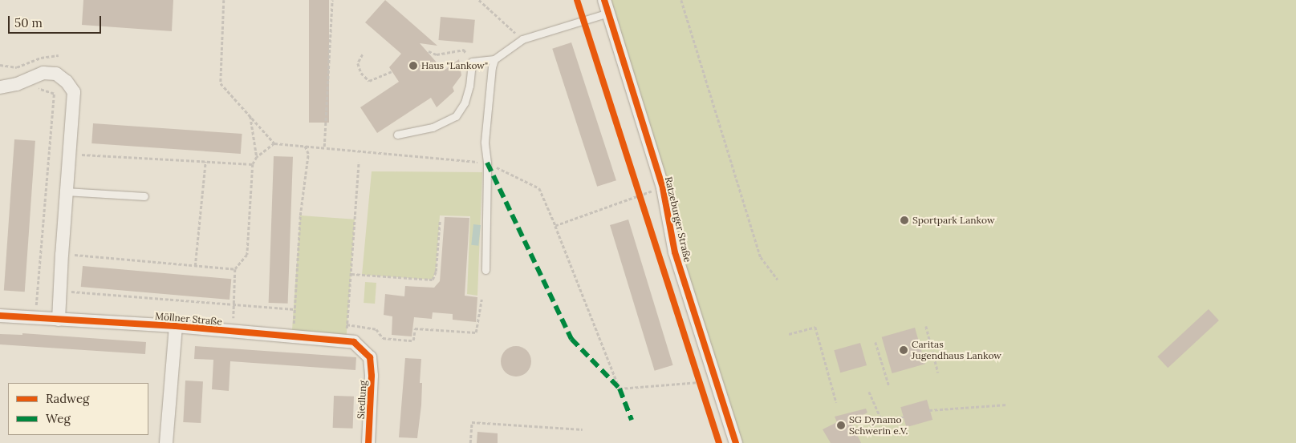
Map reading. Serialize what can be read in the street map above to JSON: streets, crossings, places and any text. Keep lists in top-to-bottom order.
{
  "streets": {
    "street": ["Ratzeburger Straße", "Möllner Straße", "Siedlung"]
  },
  "crossings": [
    ["Möllner Straße", "Siedlung"]
  ],
  "places": [
    "Haus \"Lankow\"",
    "Sportpark Lankow",
    "Caritas Jugendhaus Lankow",
    "SG Dynamo Schwerin e.V."
  ],
  "legend": ["Radweg", "Weg"],
  "scale_bar": "50 m"
}
